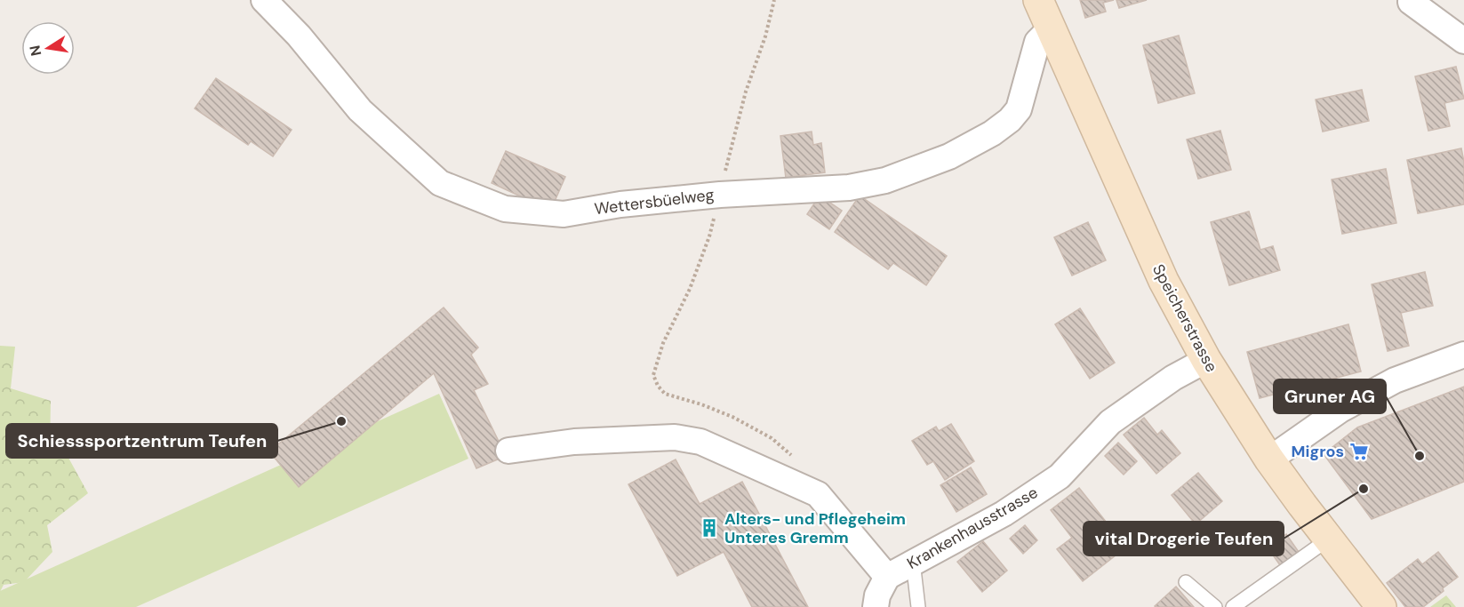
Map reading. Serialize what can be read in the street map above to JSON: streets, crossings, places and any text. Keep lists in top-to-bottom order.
{
  "streets": {
    "main road": ["Speicherstrasse"],
    "street": ["Wettersbüelweg", "Krankenhausstrasse"]
  },
  "crossings": [
    ["Wettersbüelweg", "Speicherstrasse"],
    ["Speicherstrasse", "Krankenhausstrasse"]
  ],
  "places": {
    "other": ["Schiesssportzentrum Teufen", "Gruner AG", "vital Drogerie Teufen"],
    "supermarket": ["Migros"],
    "building": ["Alters- und Pflegeheim Unteres Gremm"]
  },
  "north": "left"
}
